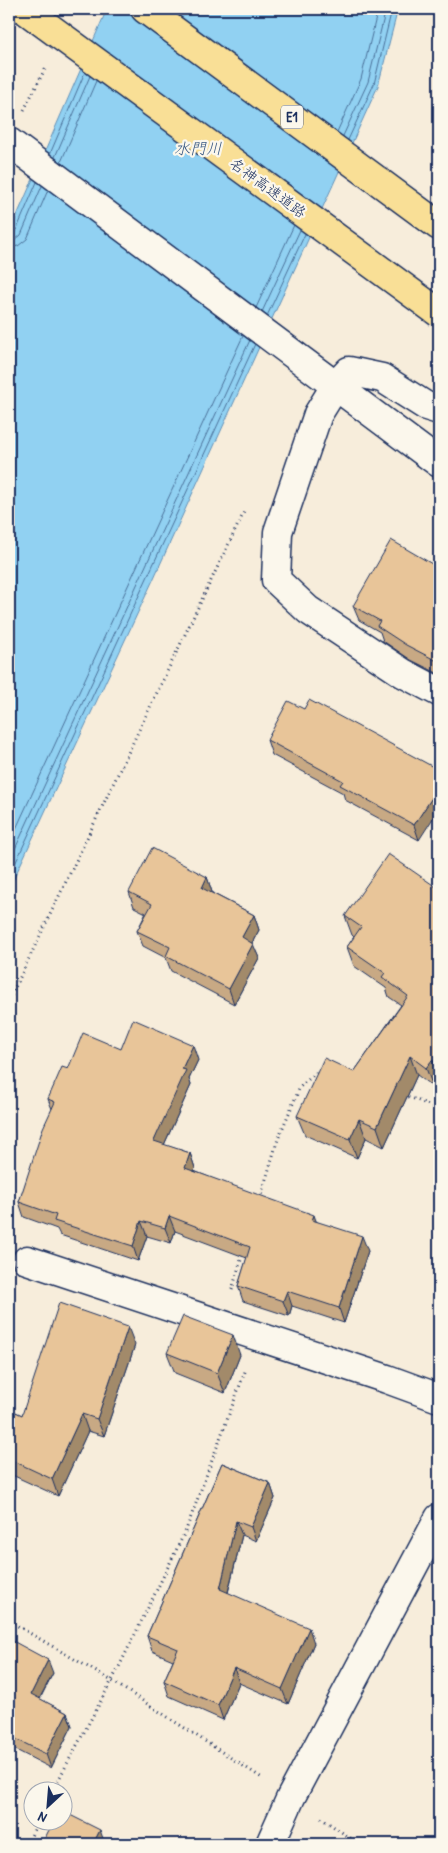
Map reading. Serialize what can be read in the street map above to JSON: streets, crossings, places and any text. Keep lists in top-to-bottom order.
{
  "streets": {
    "highway": ["E1", "名神高速道路"]
  },
  "water": ["水門川"],
  "north": "bottom left"
}
